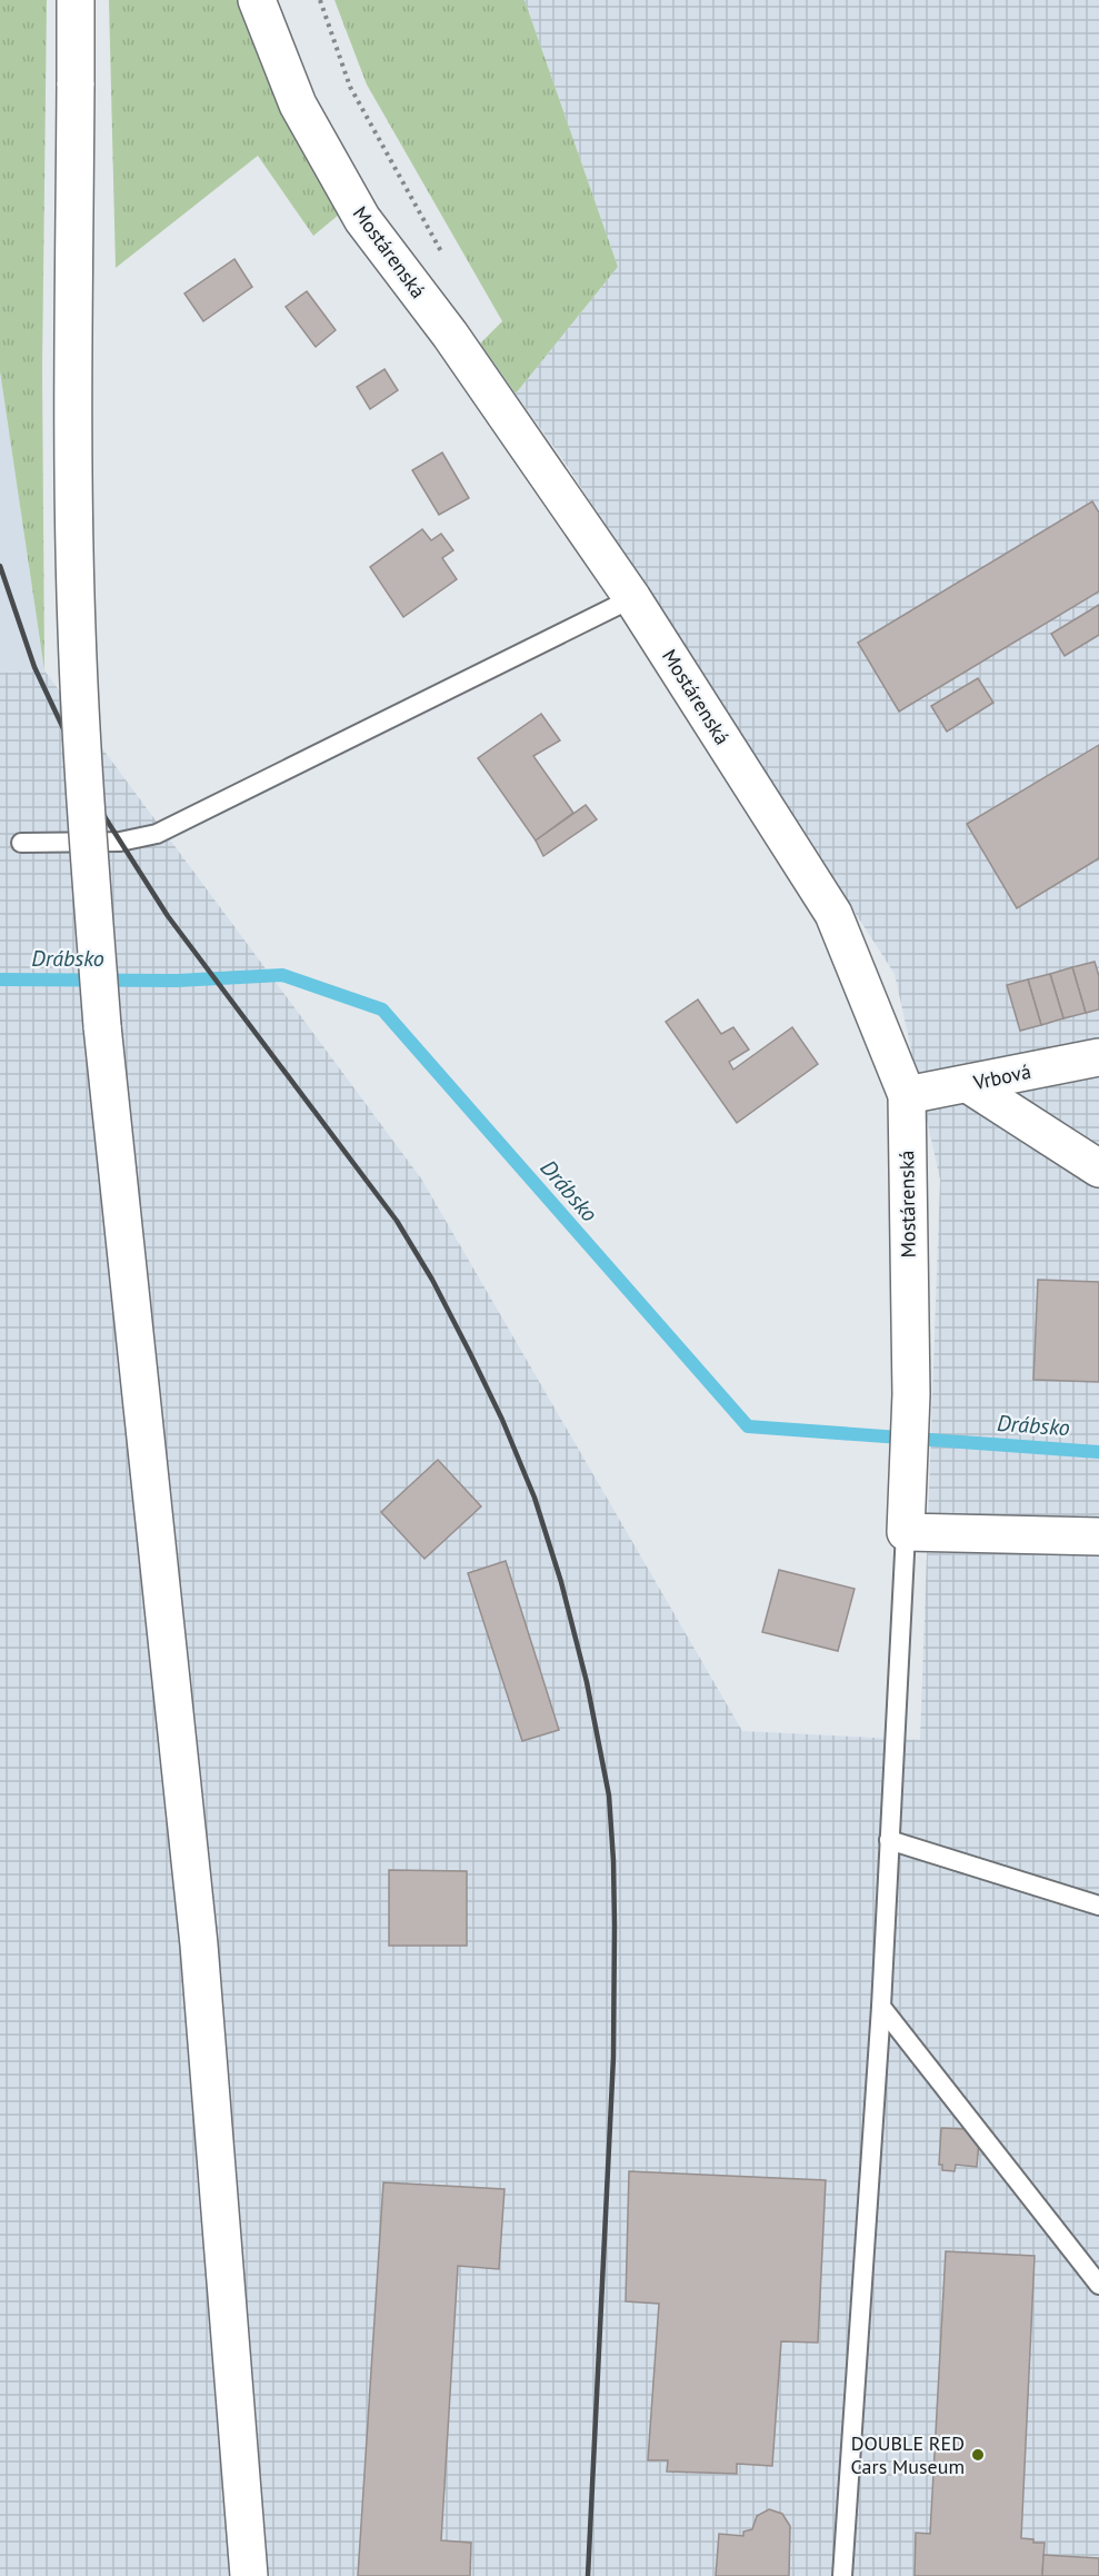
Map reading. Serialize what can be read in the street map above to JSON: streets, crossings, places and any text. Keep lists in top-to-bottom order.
{
  "streets": {
    "main road": ["Mostárenská", "Vrbová"]
  },
  "crossings": [
    ["Mostárenská", "Vrbová"]
  ],
  "water": ["Drábsko"],
  "places": ["DOUBLE RED Cars Museum"]
}
